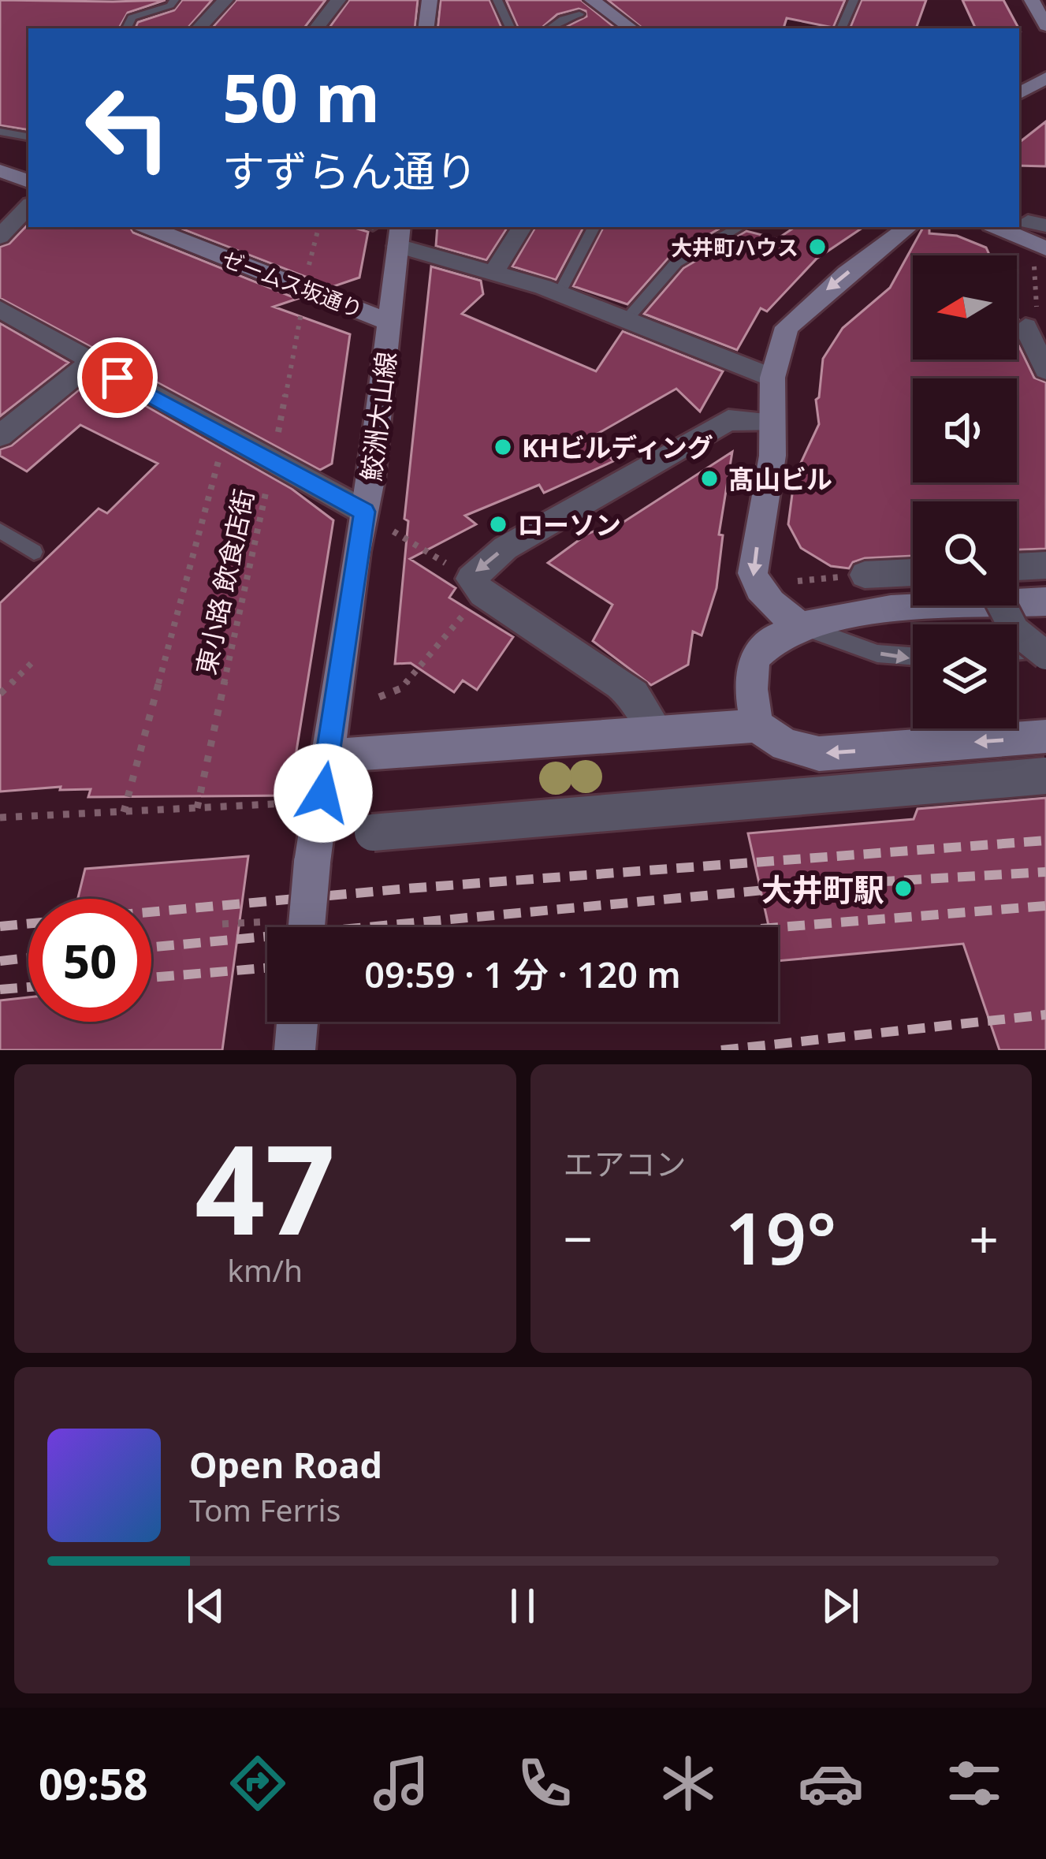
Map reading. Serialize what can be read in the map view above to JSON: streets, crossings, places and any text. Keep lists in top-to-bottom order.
{
  "streets": {
    "street": ["ゼームス坂通り", "鮫洲大山線"],
    "path": ["東小路 飲食店街"]
  },
  "crossings": [
    ["ゼームス坂通り", "鮫洲大山線"]
  ],
  "places": [
    "大井町ハウス",
    "KHビルディング",
    "髙山ビル",
    "ローソン",
    "大井町駅"
  ],
  "north": "left",
  "page": {
    "turn": ["50 m", "すずらん通り"],
    "limit": "50",
    "trip": "09:59 · 1 分 · 120 m",
    "tile": [
      ["47", "km/h"],
      "エアコン"
    ],
    "heat": ["−", "19°", "+"],
    "song": ["Open Road", "Tom Ferris"],
    "tabs": "09:58"
  }
}
